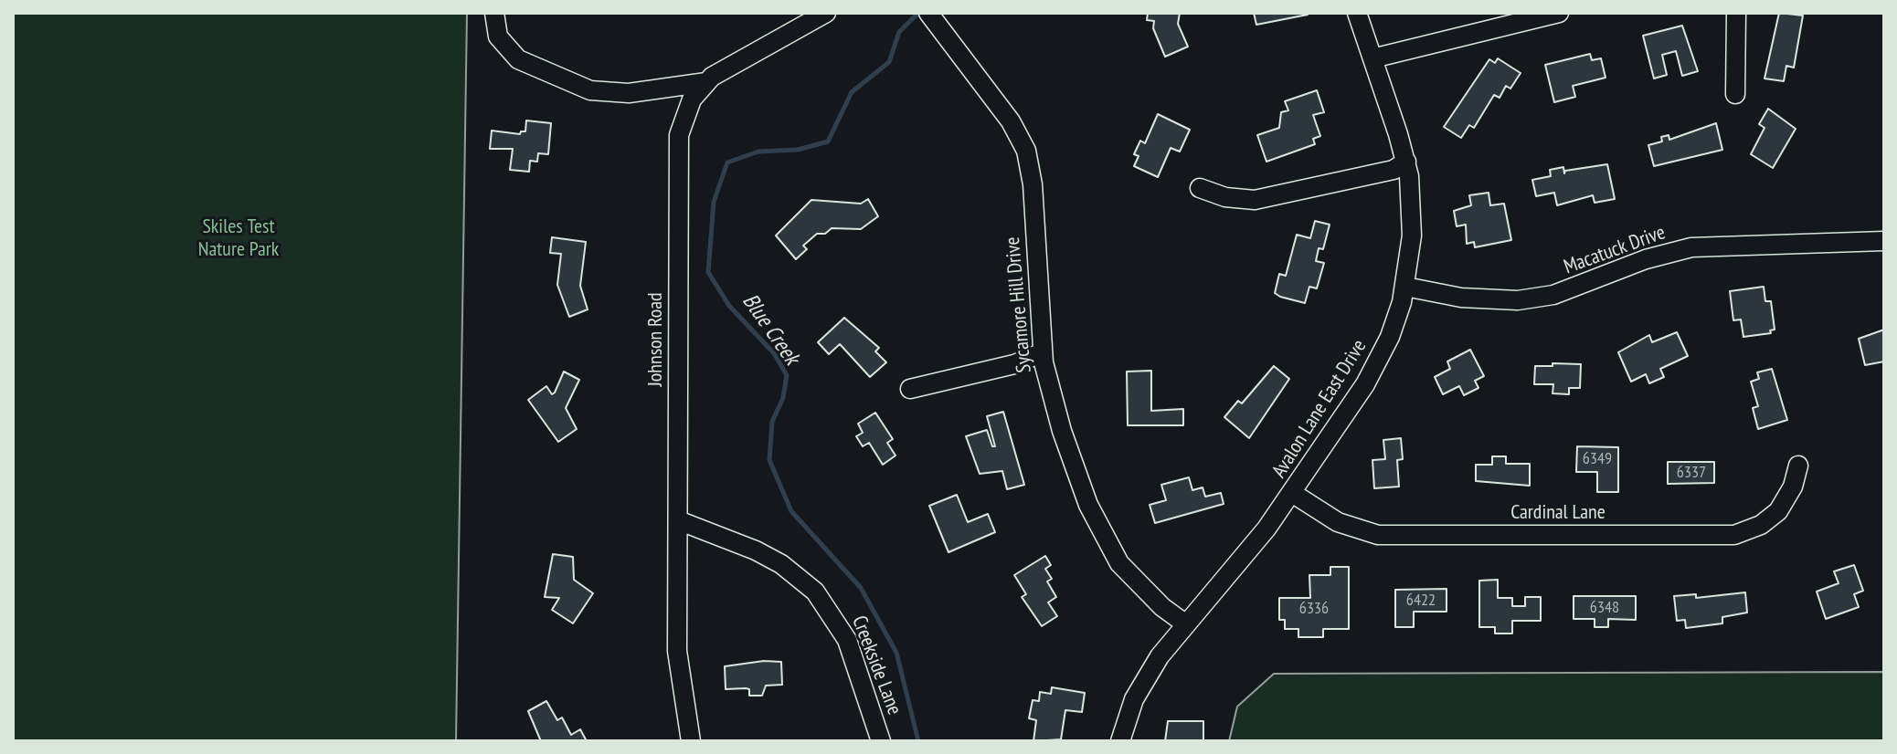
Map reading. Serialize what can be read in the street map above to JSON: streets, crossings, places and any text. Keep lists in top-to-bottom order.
{
  "streets": {
    "street": [
      "Macatuck Drive",
      "Sycamore Hill Drive",
      "Johnson Road",
      "Avalon Lane East Drive",
      "Cardinal Lane",
      "Creekside Lane"
    ]
  },
  "crossings": [
    ["Macatuck Drive", "Avalon Lane East Drive"],
    ["Sycamore Hill Drive", "Avalon Lane East Drive"],
    ["Johnson Road", "Creekside Lane"],
    ["Avalon Lane East Drive", "Cardinal Lane"]
  ],
  "water": ["Blue Creek"],
  "parks": ["Skiles Test Nature Park"],
  "house_numbers": [
    "6349",
    "6337",
    "6422",
    "6348",
    "6336"
  ]
}
